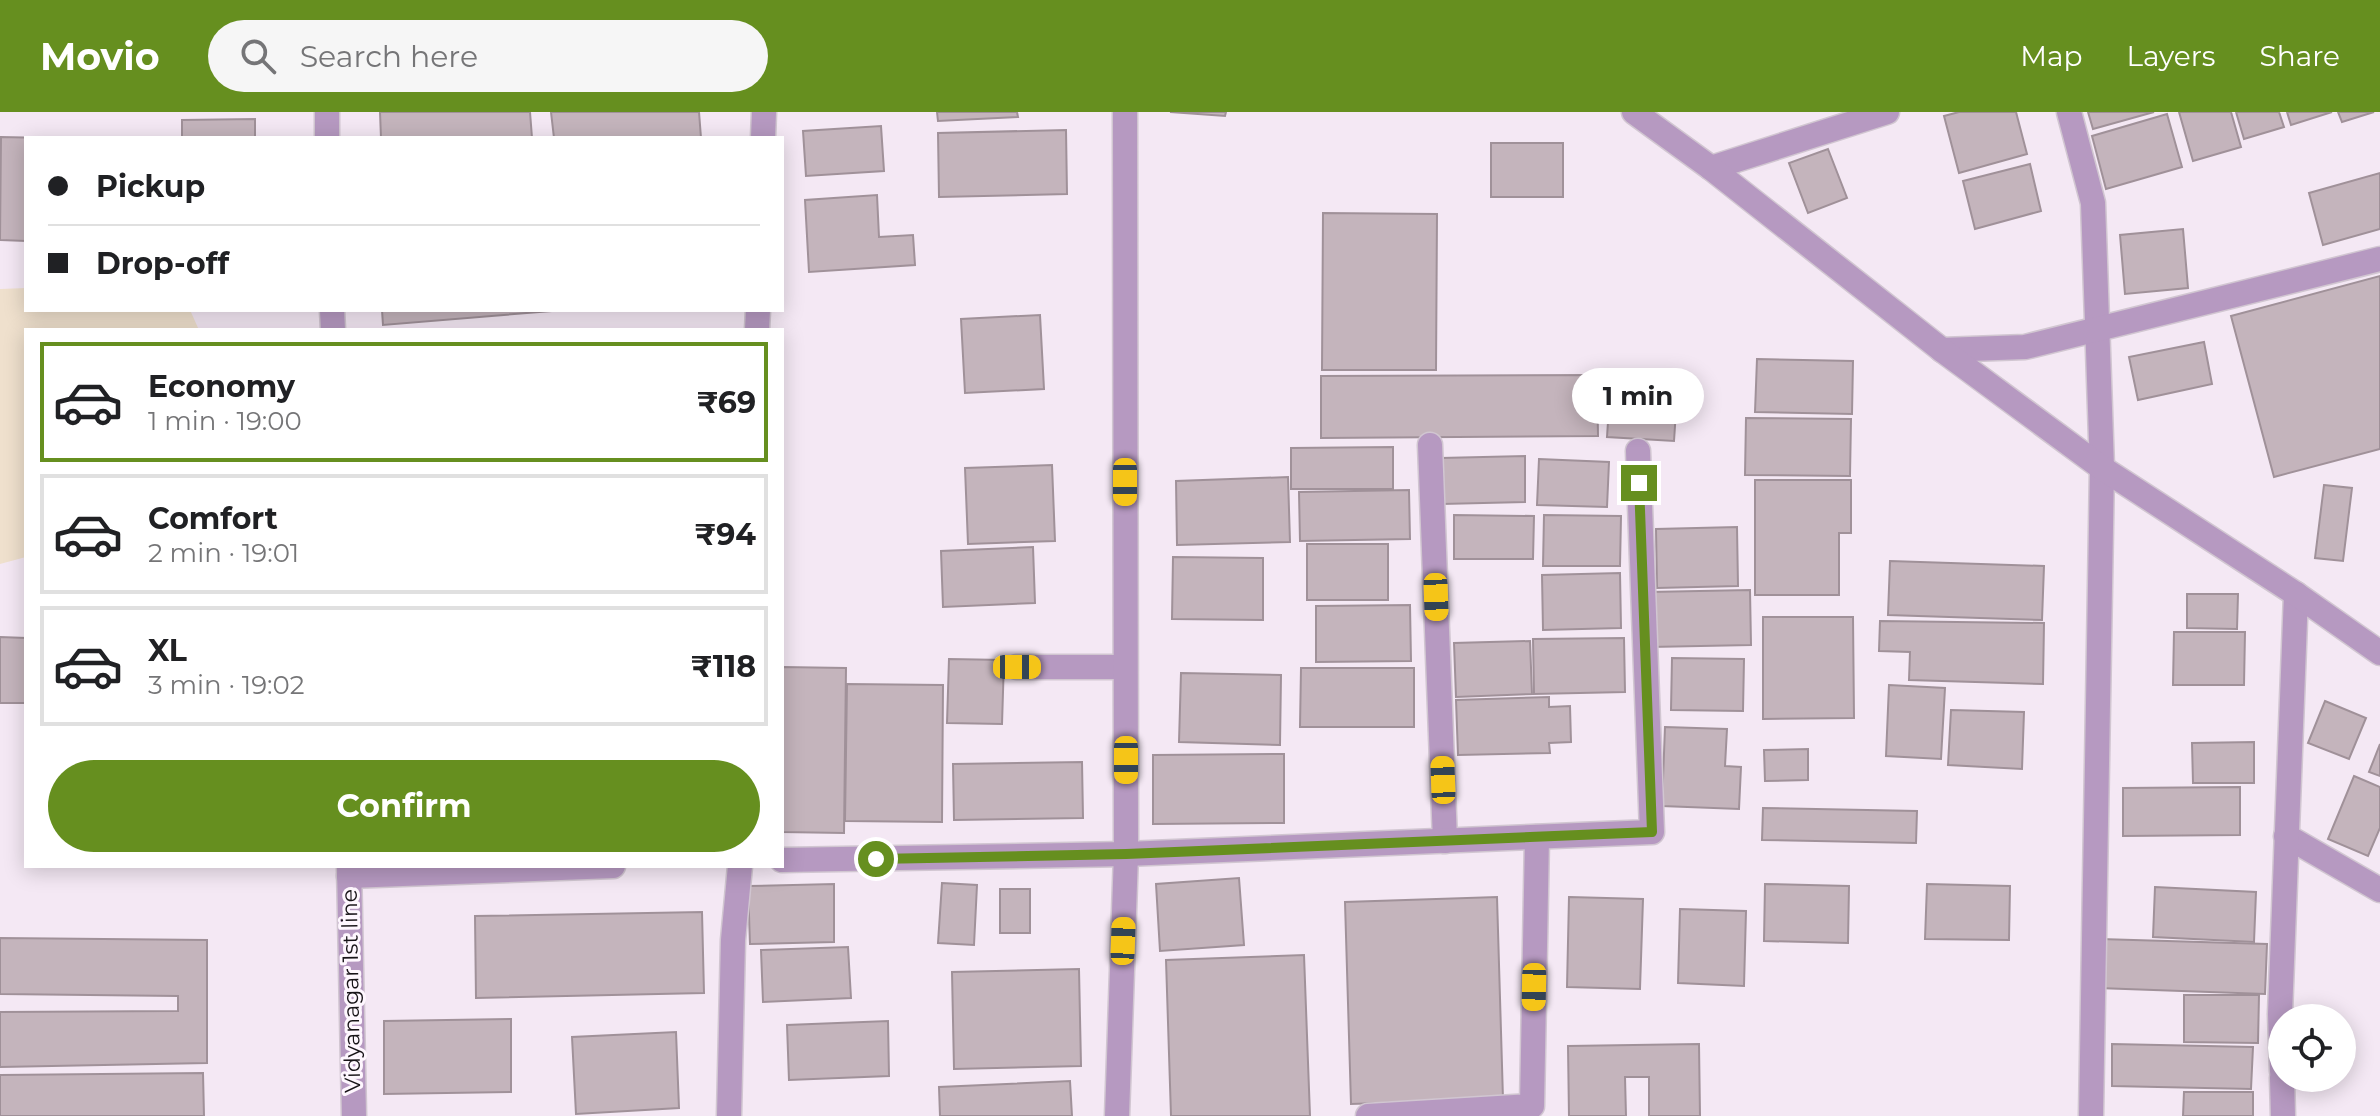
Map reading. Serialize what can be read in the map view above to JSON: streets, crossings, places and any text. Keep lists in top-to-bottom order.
{
  "streets": {
    "street": ["Vidyanagar 1st line"]
  },
  "page": {
    "header": "Movio",
    "search": "Search here",
    "nav": ["Map", "Layers", "Share"],
    "banner": ["Pickup", "Drop-off"],
    "list": [
      {
        "name": "Economy",
        "note": "1 min · 19:00",
        "value": "₹69"
      },
      {
        "name": "Comfort",
        "note": "2 min · 19:01",
        "value": "₹94"
      },
      {
        "name": "XL",
        "note": "3 min · 19:02",
        "value": "₹118"
      }
    ],
    "bubble": "1 min",
    "buttons": "Confirm"
  }
}
